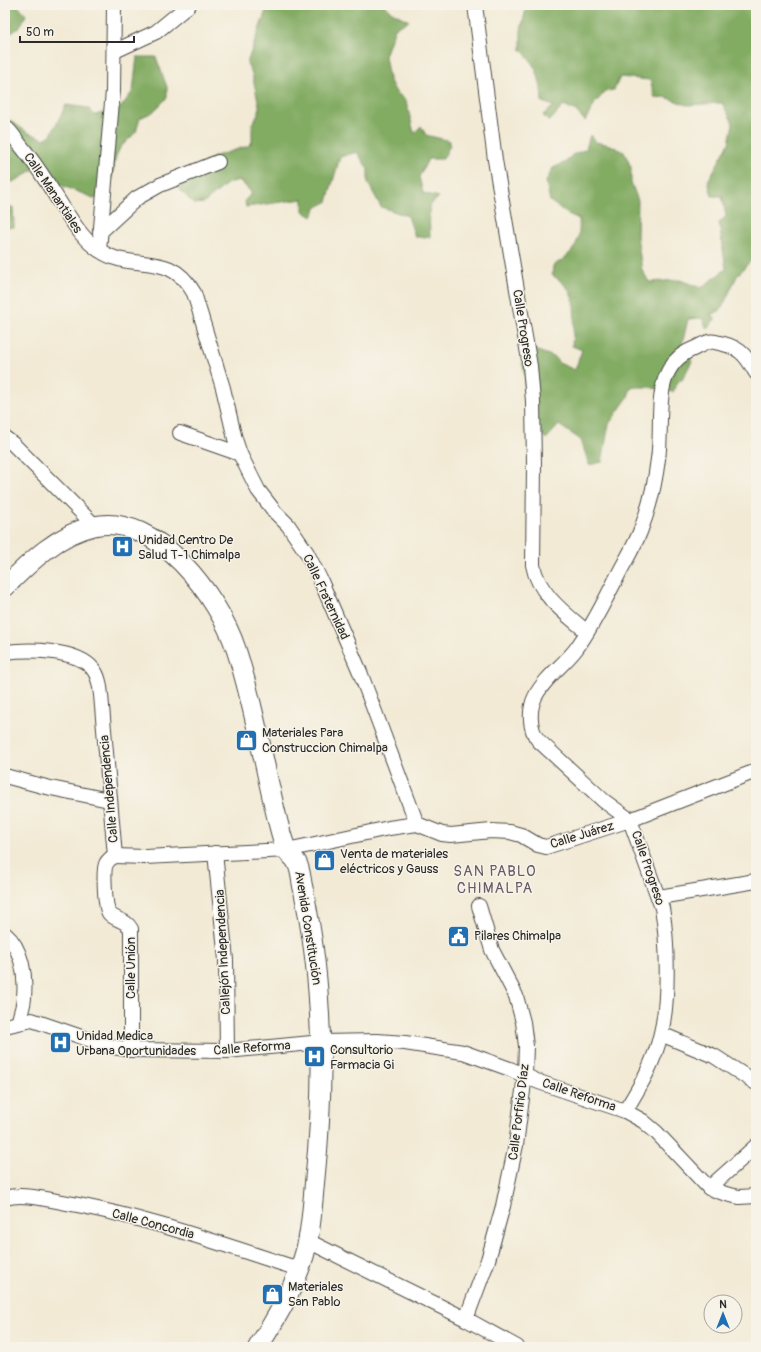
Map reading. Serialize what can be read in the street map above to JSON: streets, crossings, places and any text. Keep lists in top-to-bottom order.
{
  "streets": {
    "main road": ["Avenida Constitución"],
    "street": [
      "Calle Manantiales",
      "Calle Progreso",
      "Calle Fraternidad",
      "Calle Independencia",
      "Calle Juárez",
      "Callejón Independencia",
      "Calle Unión",
      "Calle Reforma",
      "Calle Porfirio Díaz",
      "Calle Concordia"
    ]
  },
  "crossings": [
    ["Calle Manantiales", "Calle Fraternidad"],
    ["Calle Progreso", "Calle Juárez"],
    ["Calle Progreso", "Calle Reforma"],
    ["Calle Fraternidad", "Calle Juárez"],
    ["Calle Independencia", "Calle Juárez"],
    ["Calle Independencia", "Avenida Constitución"],
    ["Calle Independencia", "Callejón Independencia"],
    ["Calle Independencia", "Calle Unión"],
    ["Calle Juárez", "Avenida Constitución"],
    ["Avenida Constitución", "Calle Reforma"],
    ["Avenida Constitución", "Calle Concordia"],
    ["Callejón Independencia", "Calle Reforma"],
    ["Calle Unión", "Calle Reforma"],
    ["Calle Reforma", "Calle Porfirio Díaz"]
  ],
  "districts": ["SAN PABLO CHIMALPA"],
  "places": {
    "hospital": ["Unidad Centro De Salud T-1 Chimalpa", "Unidad Medica Urbana Oportunidades", "Consultorio Farmacia Gi"],
    "shop": ["Materiales Para Construccion Chimalpa", "Venta de materiales eléctricos y Gauss", "Materiales San Pablo"],
    "public building": ["Pilares Chimalpa"]
  },
  "scale_bar": "50 m",
  "north": "top"
}
